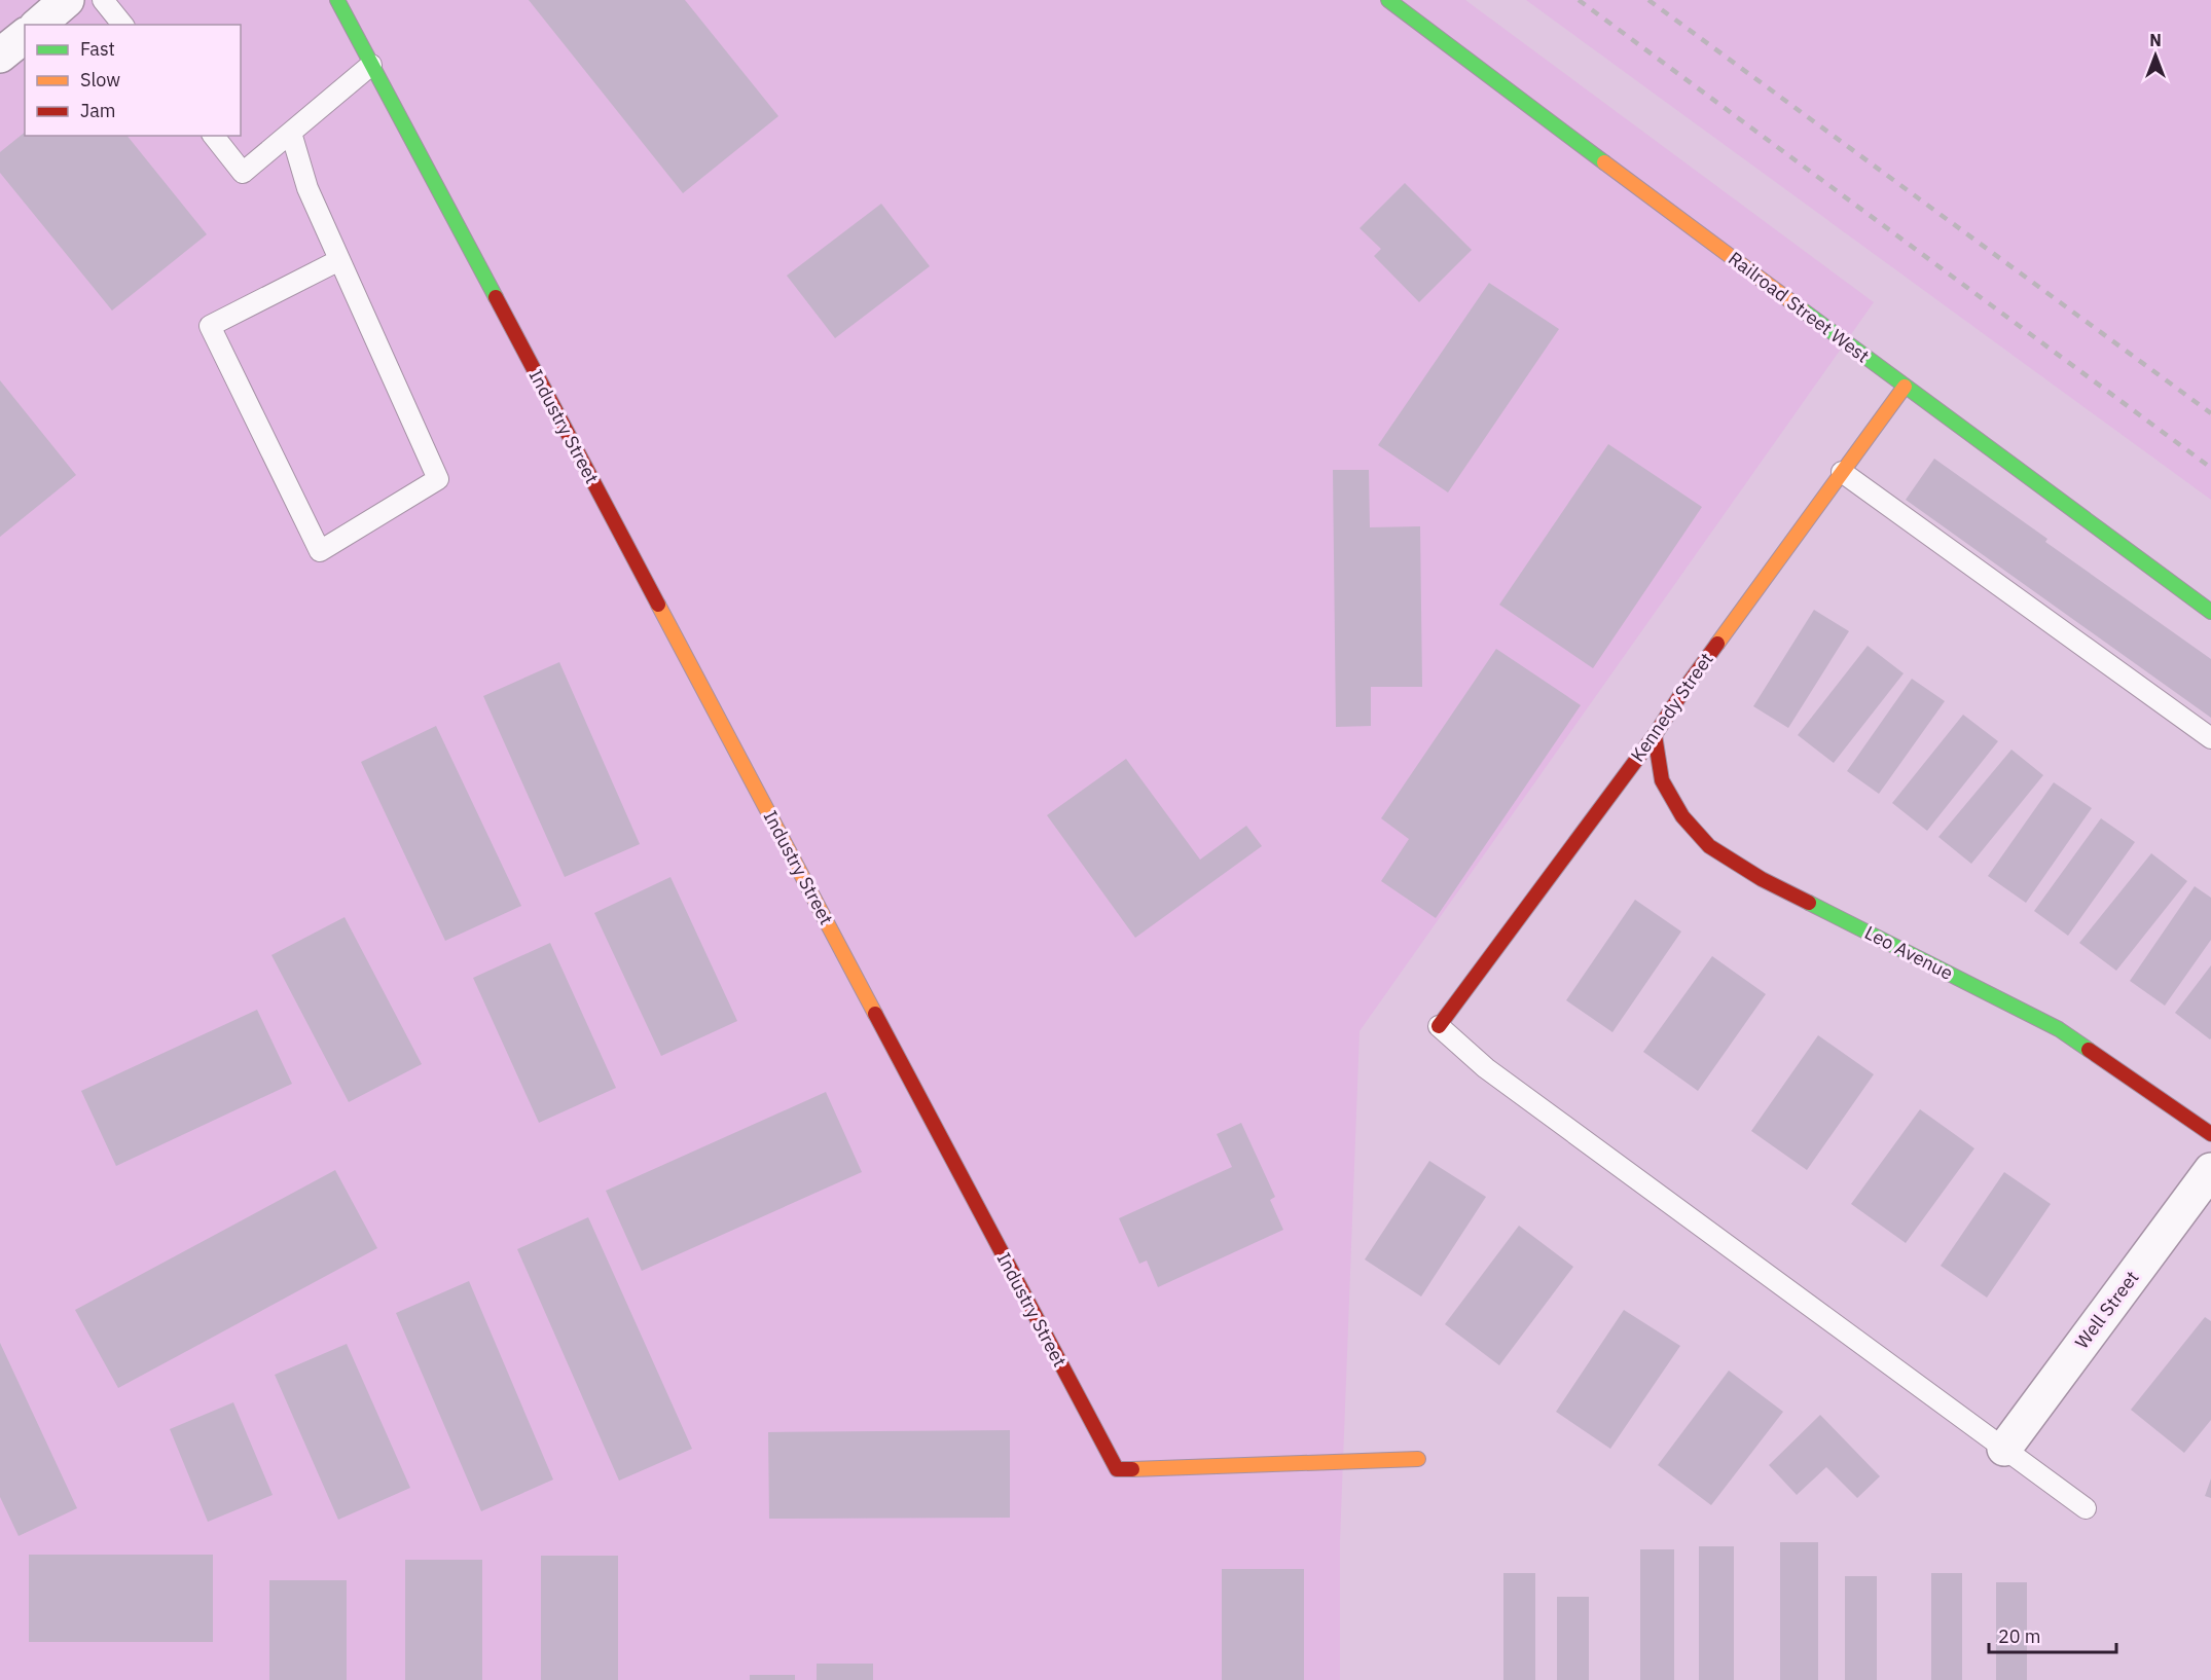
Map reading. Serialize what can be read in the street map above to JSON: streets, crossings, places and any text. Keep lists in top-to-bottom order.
{
  "streets": {
    "street": [
      "Railroad Street West",
      "Industry Street",
      "Kennedy Street",
      "Leo Avenue",
      "Well Street"
    ]
  },
  "crossings": [
    ["Railroad Street West", "Kennedy Street"],
    ["Kennedy Street", "Leo Avenue"]
  ],
  "legend": ["Fast", "Slow", "Jam"],
  "scale_bar": "20 m",
  "north": "top"
}
